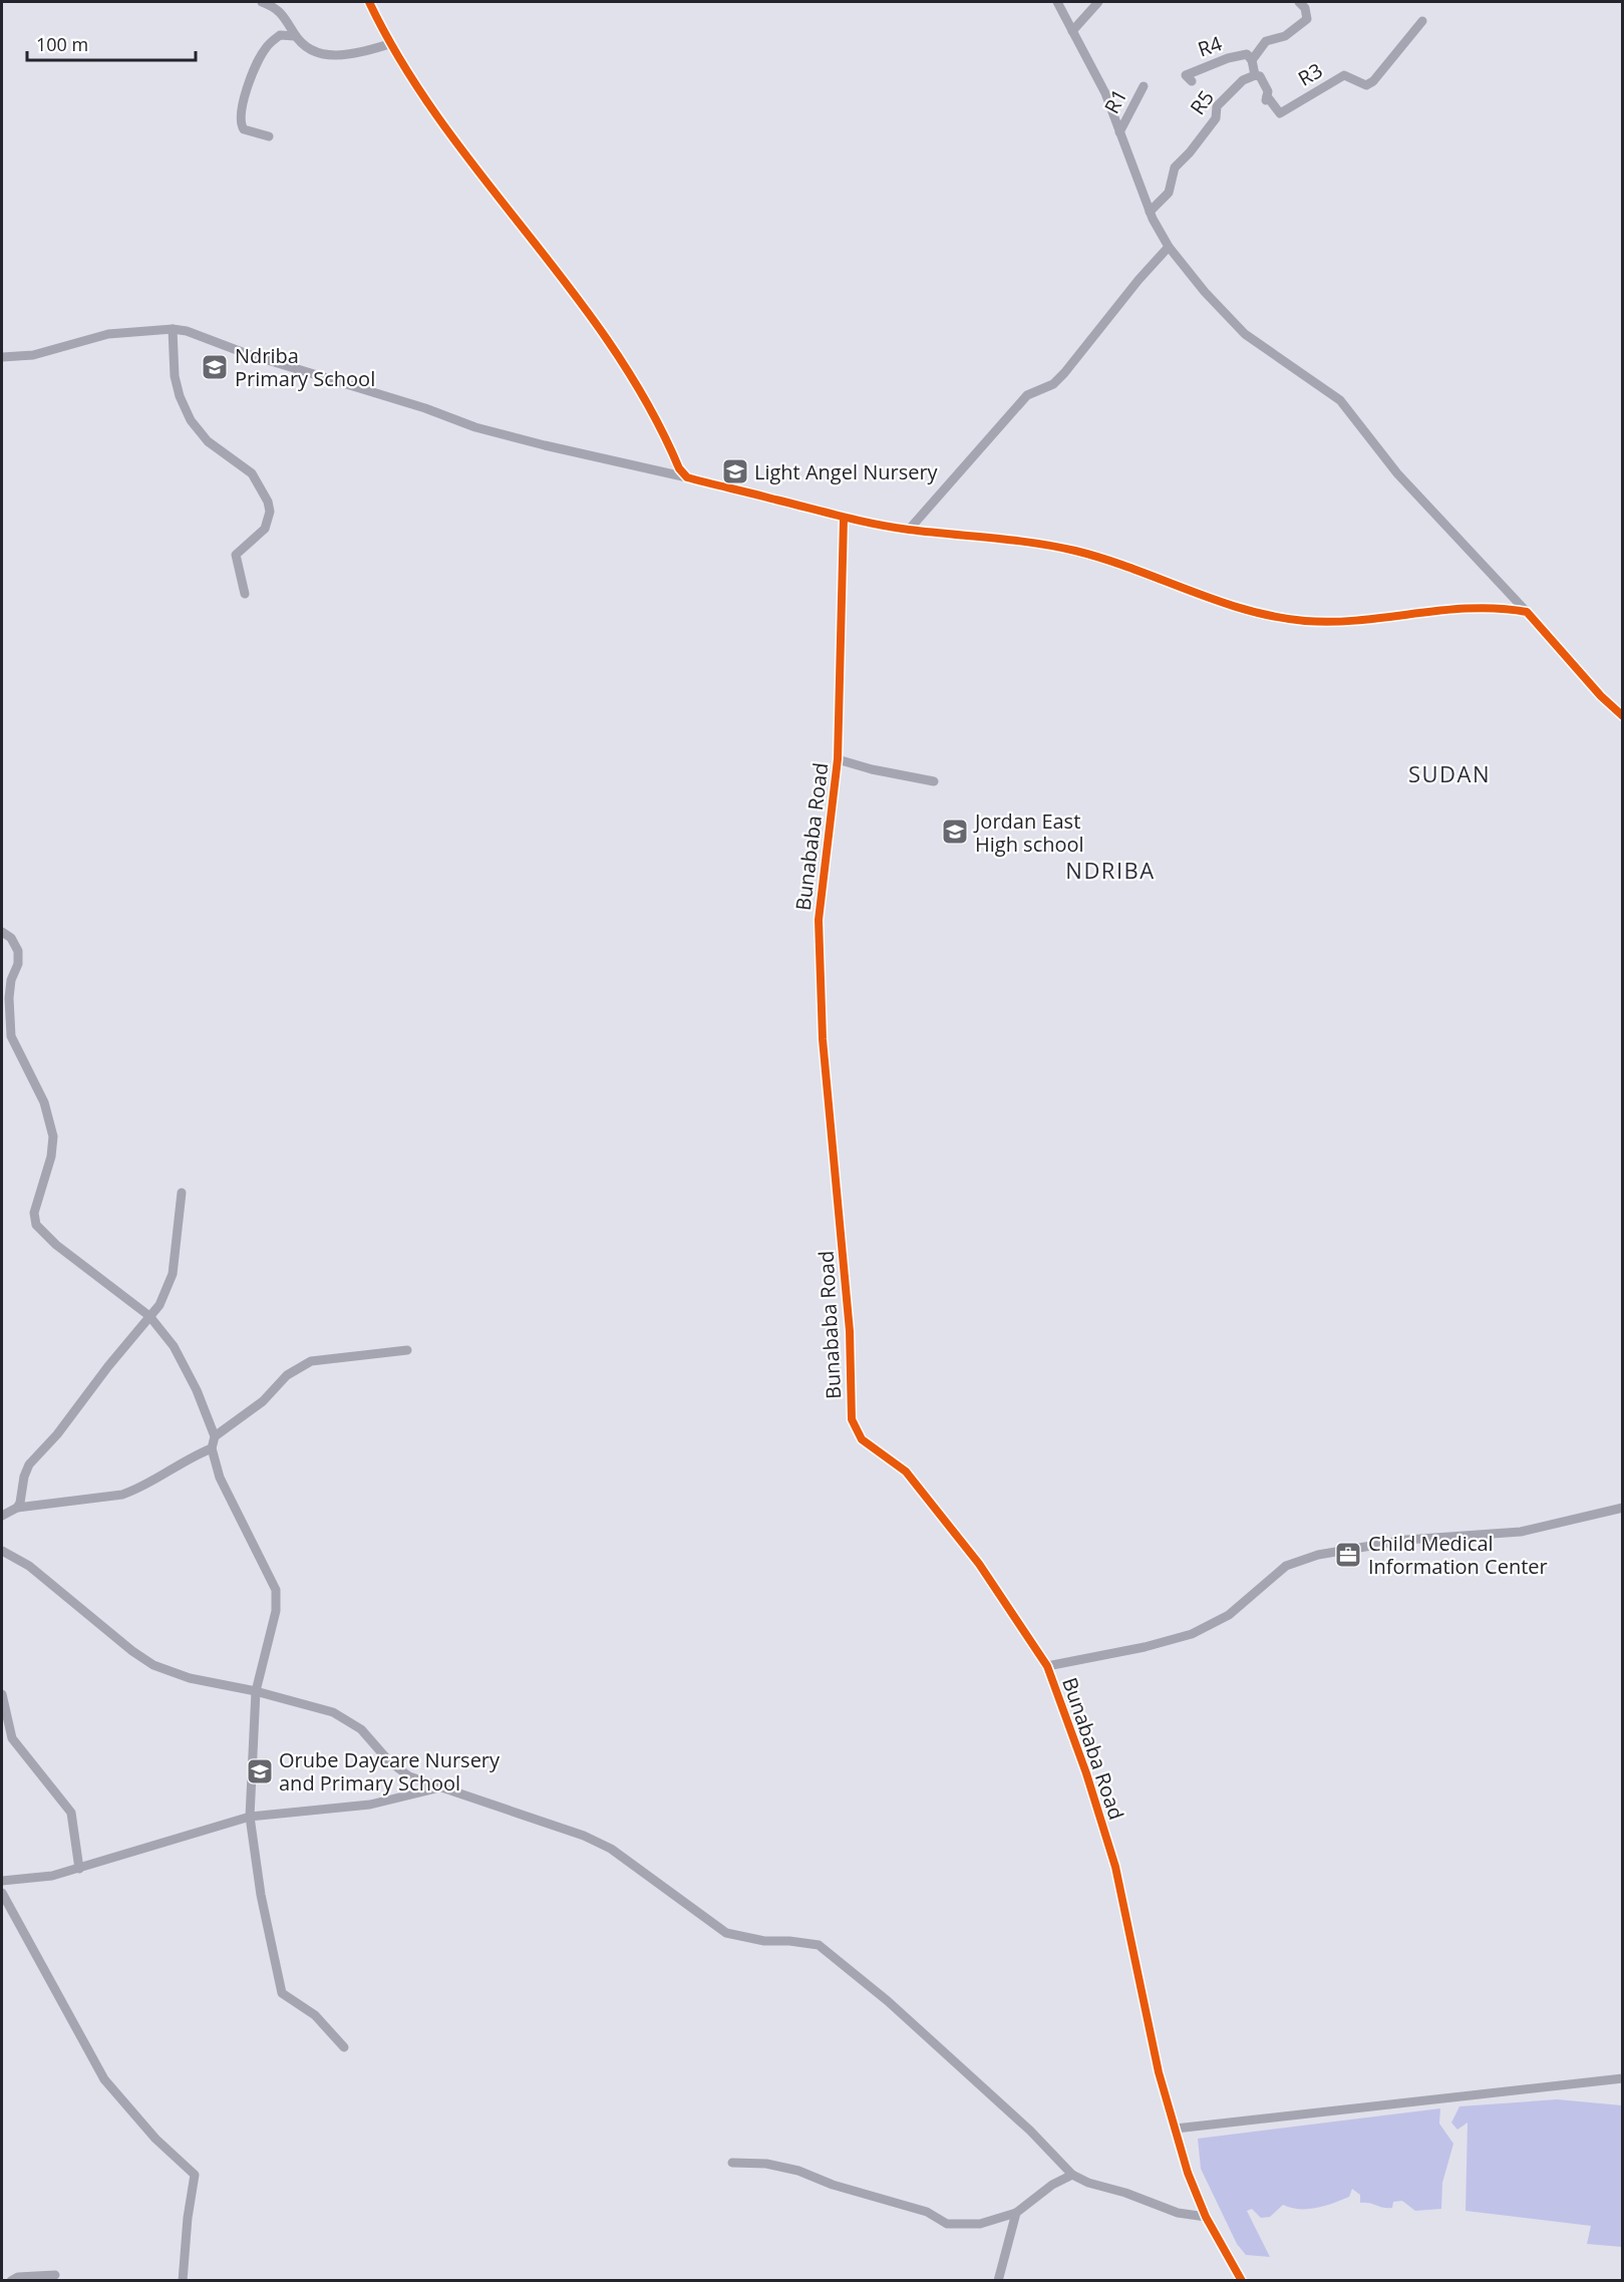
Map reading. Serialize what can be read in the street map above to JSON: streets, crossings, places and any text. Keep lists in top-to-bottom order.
{
  "streets": {
    "street": [
      "R4",
      "R3",
      "R1",
      "R5",
      "Bunababa Road"
    ]
  },
  "crossings": [
    ["R3", "R5"]
  ],
  "districts": ["SUDAN", "NDRIBA"],
  "places": {
    "school or university": [
      "Ndriba Primary School",
      "Light Angel Nursery",
      "Jordan East High school",
      "Orube Daycare Nursery and Primary School"
    ],
    "office": ["Child Medical Information Center"]
  },
  "scale_bar": "100 m"
}
